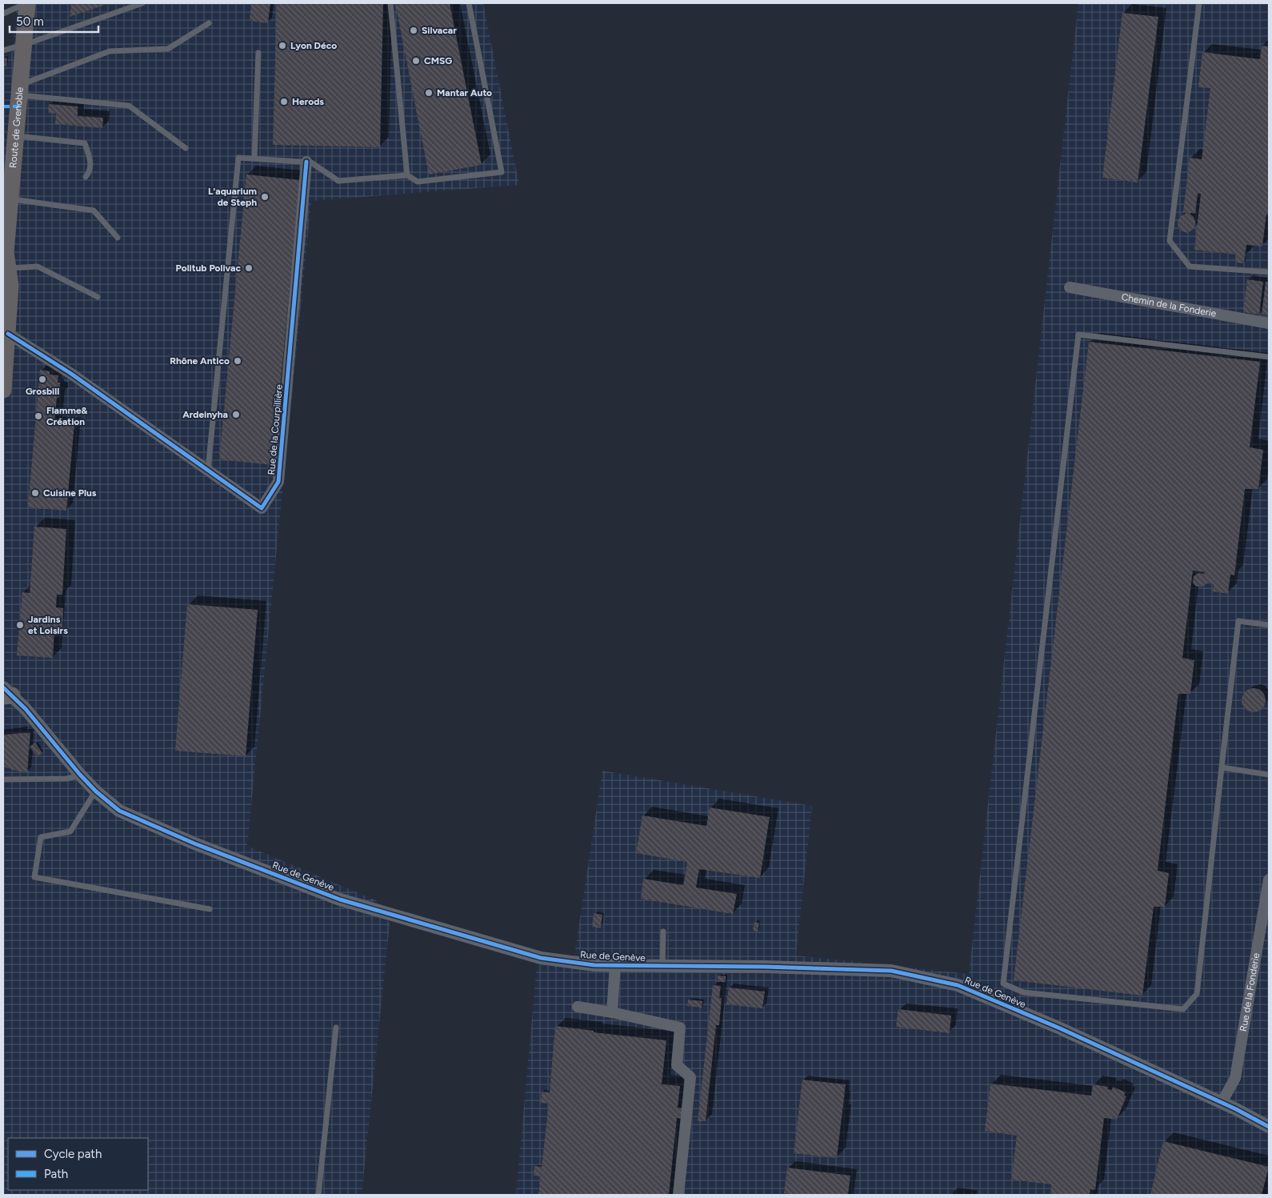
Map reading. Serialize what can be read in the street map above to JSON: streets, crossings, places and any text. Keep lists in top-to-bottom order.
{
  "streets": {
    "main road": ["Route de Grenoble"],
    "street": [
      "Chemin de la Fonderie",
      "Rue de la Courpillière",
      "Rue de Genève",
      "Rue de la Fonderie"
    ]
  },
  "crossings": [
    ["Route de Grenoble", "Rue de la Courpillière"],
    ["Rue de Genève", "Rue de la Fonderie"]
  ],
  "places": [
    "Silvacar",
    "Lyon Déco",
    "CMSG",
    "Mantar Auto",
    "Herods",
    "L'aquarium de Steph",
    "Politub Polivac",
    "Rhône Antico",
    "Grosbill",
    "Ardeinyha",
    "Flamme& Création",
    "Cuisine Plus",
    "Jardins et Loisirs"
  ],
  "legend": ["Cycle path", "Path"],
  "scale_bar": "50 m"
}
